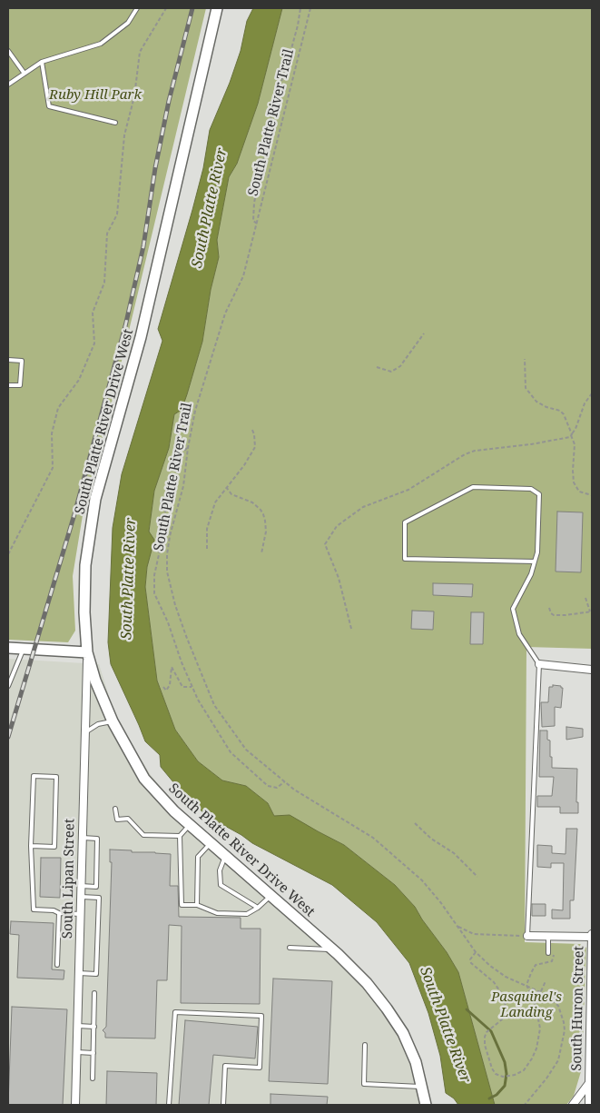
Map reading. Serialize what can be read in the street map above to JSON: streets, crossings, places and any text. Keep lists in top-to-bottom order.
{
  "streets": {
    "street": ["South Platte River Drive West", "South Lipan Street", "South Huron Street"],
    "path": ["South Platte River Trail"]
  },
  "crossings": [
    ["South Platte River Drive West", "South Lipan Street"]
  ],
  "water": ["South Platte River"],
  "parks": ["Ruby Hill Park", "Pasquinel's Landing"]
}
